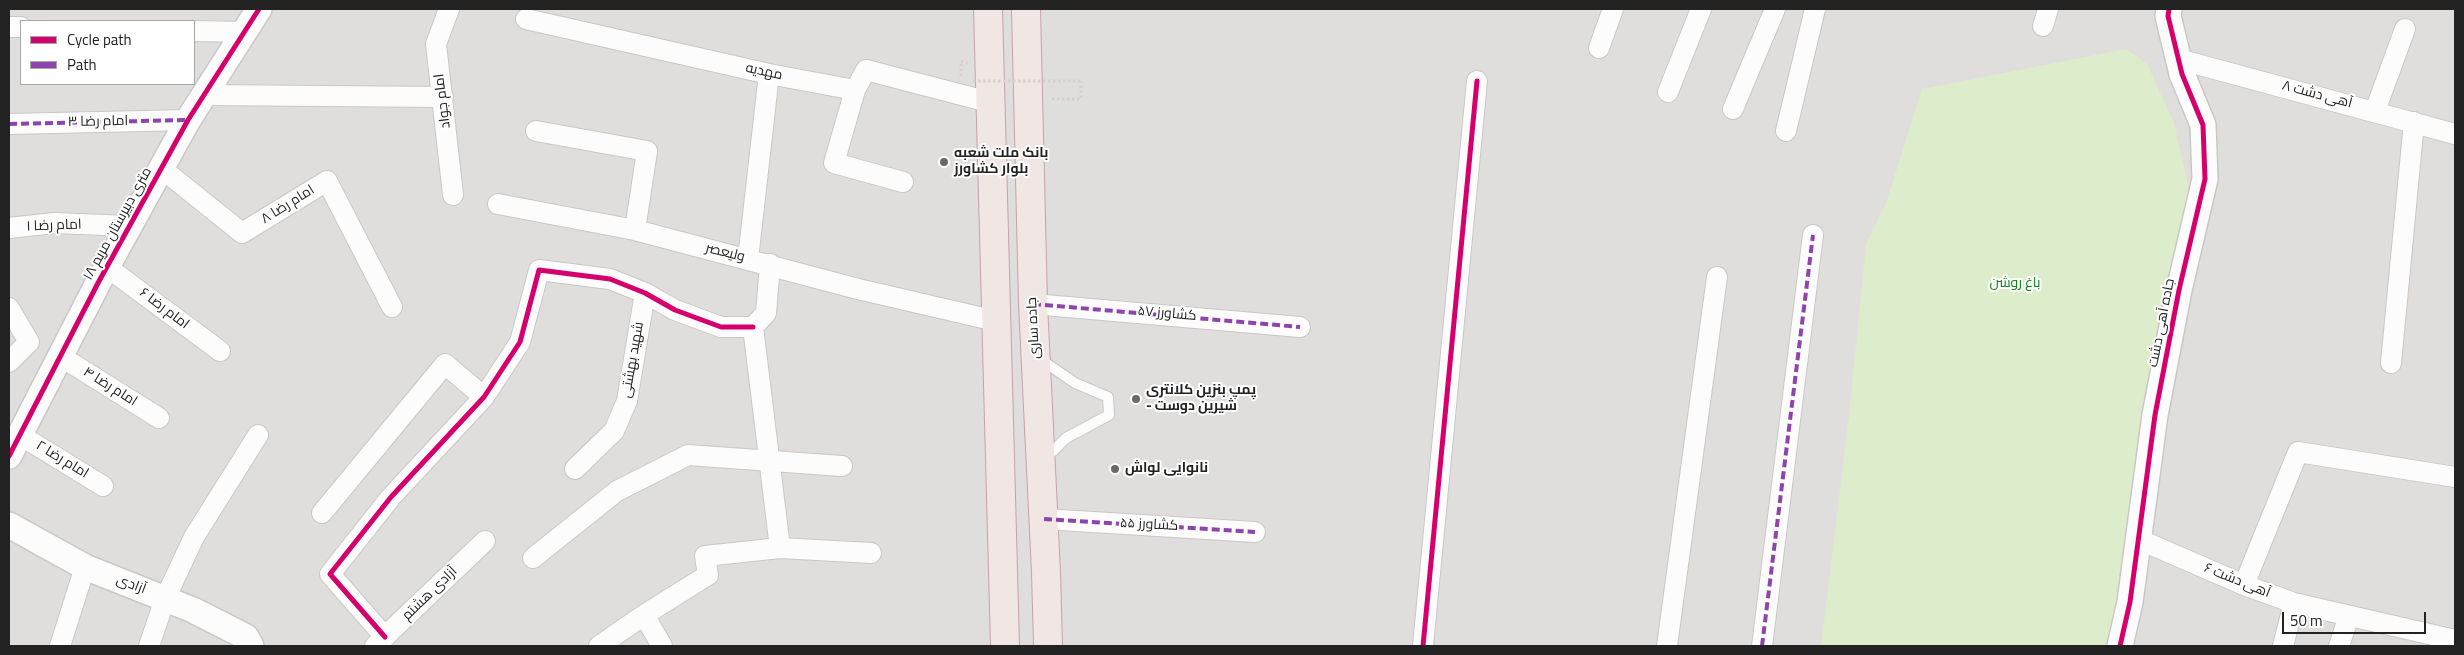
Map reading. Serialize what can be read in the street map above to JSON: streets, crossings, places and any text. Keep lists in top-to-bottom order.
{
  "streets": {
    "highway": ["جاده ساری"],
    "street": [
      "مهدیه",
      "آهی دشت ۸",
      "امام جواد",
      "امام رضا ۳",
      "امام رضا ۸",
      "۱۸ متری دبیرستان مریم",
      "امام رضا ۱",
      "ولیعصر",
      "امام رضا ۶",
      "کشاورز ۵۷",
      "جاده آهی دشت",
      "شهید بهشتی",
      "امام رضا ۴",
      "امام رضا ۲",
      "کشاورز ۵۵",
      "آهی دشت ۶",
      "آزادی",
      "آزادی هشتم"
    ]
  },
  "crossings": [
    ["آهی دشت ۸", "جاده آهی دشت"],
    ["امام رضا ۳", "۱۸ متری دبیرستان مریم"],
    ["امام رضا ۸", "۱۸ متری دبیرستان مریم"],
    ["۱۸ متری دبیرستان مریم", "امام رضا ۱"],
    ["۱۸ متری دبیرستان مریم", "امام رضا ۶"],
    ["۱۸ متری دبیرستان مریم", "امام رضا ۴"],
    ["۱۸ متری دبیرستان مریم", "امام رضا ۲"],
    ["کشاورز ۵۷", "جاده ساری"],
    ["جاده آهی دشت", "آهی دشت ۶"],
    ["جاده ساری", "کشاورز ۵۵"]
  ],
  "parks": ["باغ روشن"],
  "places": ["بانک ملت شعبه بلوار کشاورز", "پمپ بنزین کلانتری - شیرین دوست", "نانوایی لواش"],
  "legend": ["Cycle path", "Path"],
  "scale_bar": "50 m"
}
